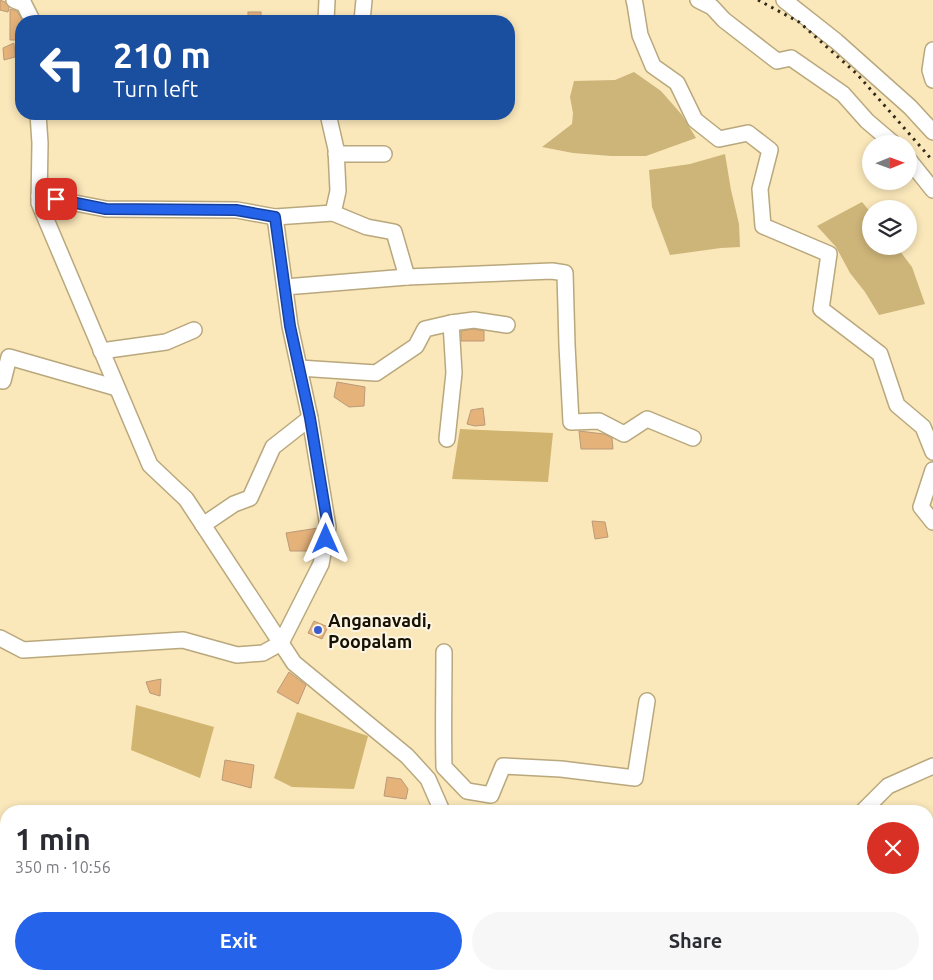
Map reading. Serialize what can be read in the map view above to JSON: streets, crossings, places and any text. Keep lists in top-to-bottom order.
{
  "places": ["Anganavadi, Poopalam"],
  "north": "right",
  "page": {
    "turn": ["210 m", "Turn left"],
    "heading": ["1 min", "350 m · 10:56"],
    "buttons": ["Exit", "Share"]
  }
}
